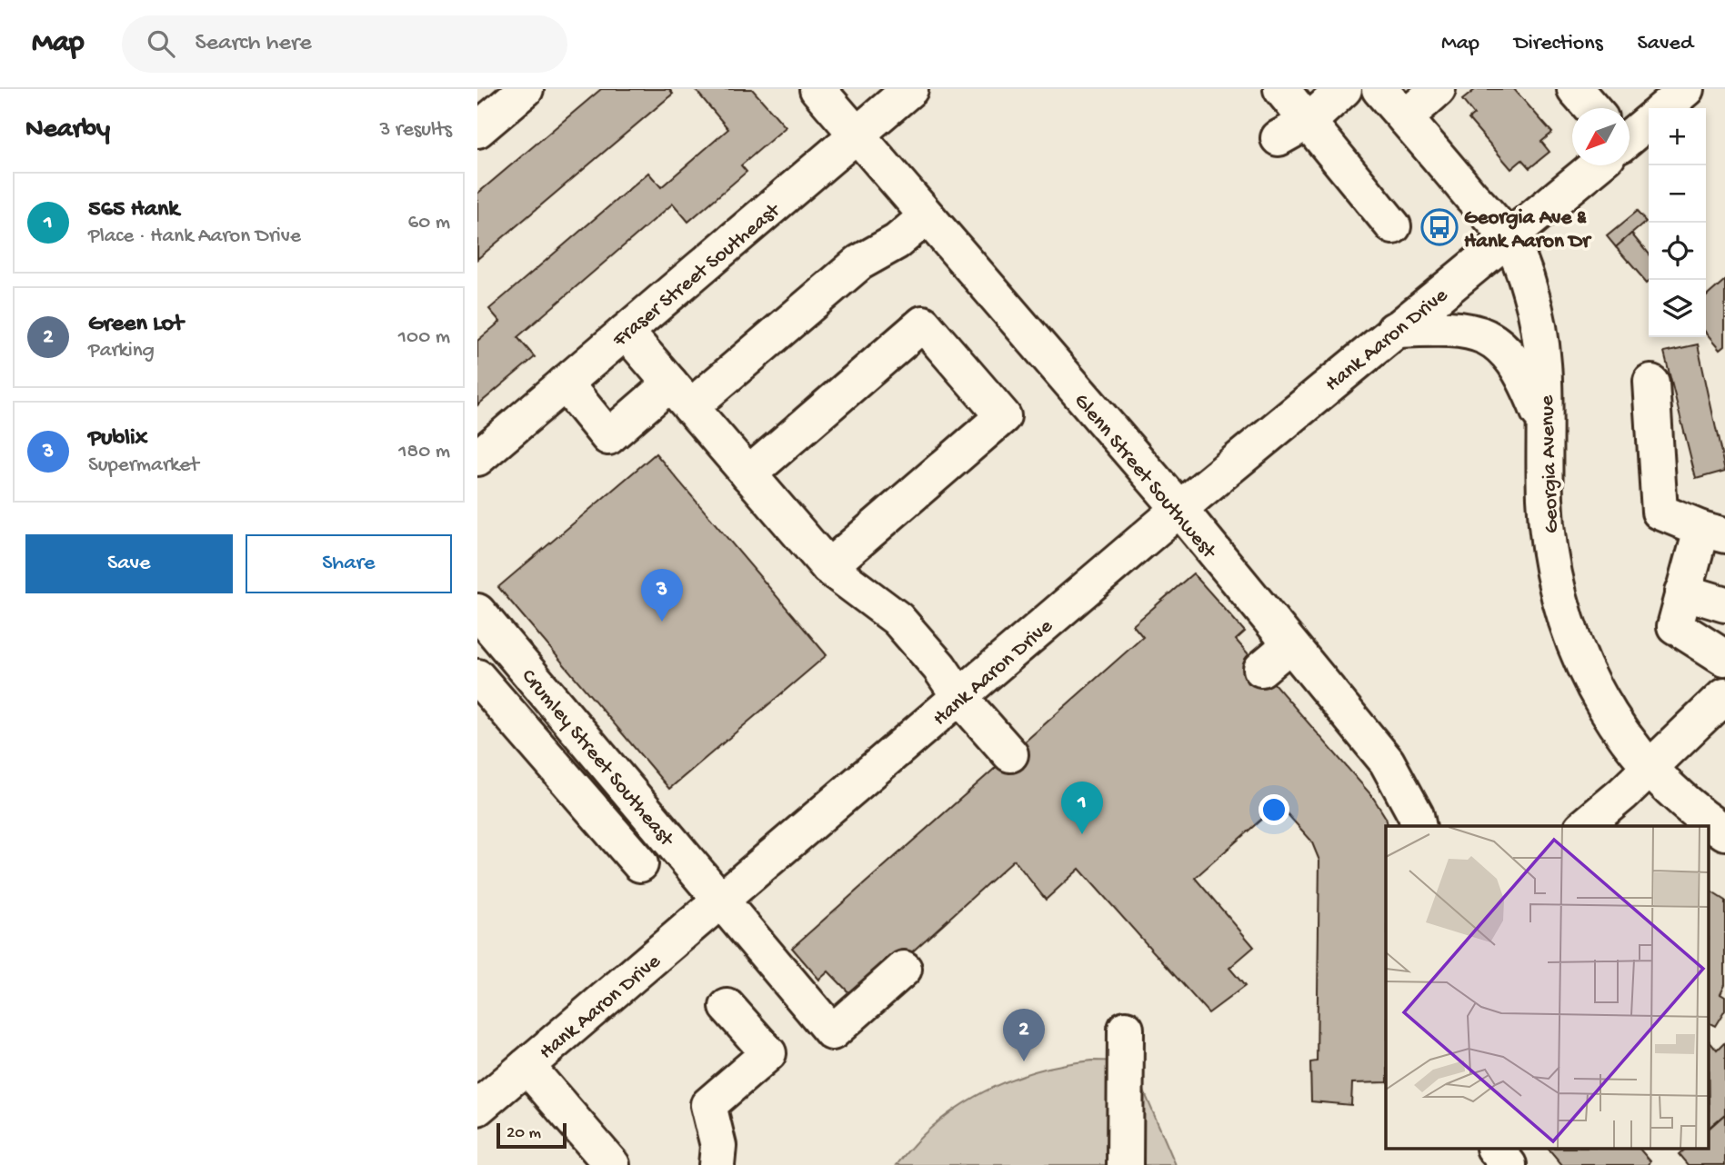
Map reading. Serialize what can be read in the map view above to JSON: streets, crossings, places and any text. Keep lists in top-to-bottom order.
{
  "streets": {
    "main road": [
      "Fraser Street Southeast",
      "Hank Aaron Drive",
      "Georgia Avenue",
      "Glenn Street Southwest",
      "Crumley Street Southeast"
    ]
  },
  "crossings": [
    ["Fraser Street Southeast", "Glenn Street Southwest"],
    ["Hank Aaron Drive", "Georgia Avenue"],
    ["Hank Aaron Drive", "Glenn Street Southwest"],
    ["Hank Aaron Drive", "Crumley Street Southeast"]
  ],
  "places": {
    "bus stop": ["Georgia Ave & Hank Aaron Dr"]
  },
  "scale_bar": "20 m",
  "north": "bottom left",
  "page": {
    "header": "Map",
    "search": "Search here",
    "nav": ["Map", "Directions", "Saved"],
    "heading": ["Nearby", "3 results"],
    "map_buttons": ["+", "−"],
    "list": [
      {
        "mark": "1",
        "name": "565 Hank",
        "note": "Place · Hank Aaron Drive",
        "value": "60 m"
      },
      {
        "mark": "2",
        "name": "Green Lot",
        "note": "Parking",
        "value": "100 m"
      },
      {
        "mark": "3",
        "name": "Publix",
        "note": "Supermarket",
        "value": "180 m"
      }
    ],
    "buttons": ["Save", "Share"],
    "pins": ["3", "1", "2"],
    "scale": "20 m"
  }
}
